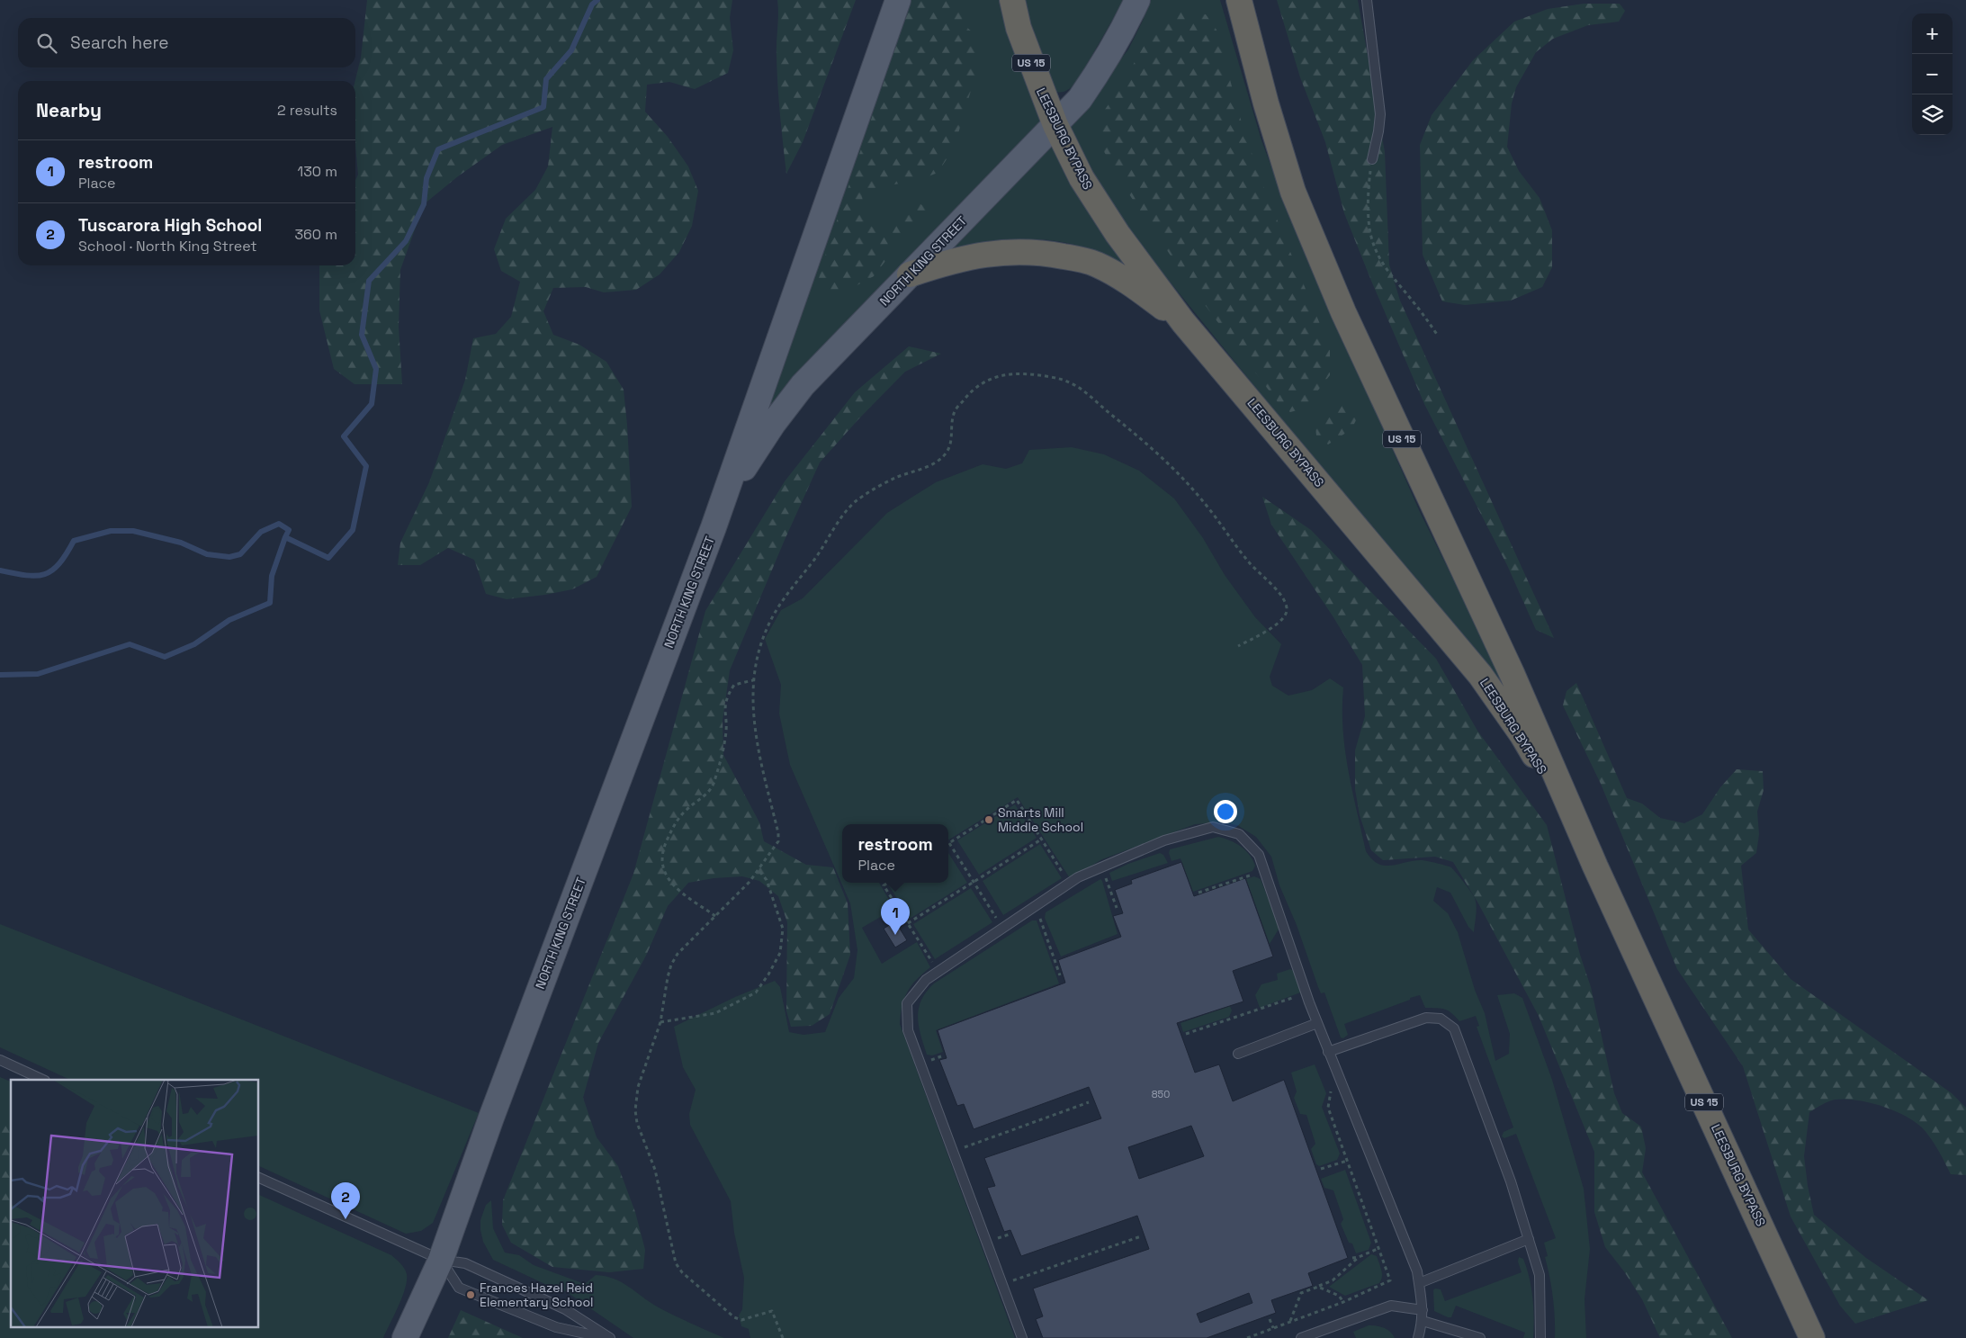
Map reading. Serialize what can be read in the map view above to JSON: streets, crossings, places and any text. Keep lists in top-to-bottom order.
{
  "streets": {
    "highway": ["US 15", "LEESBURG BYPASS"],
    "main road": ["NORTH KING STREET"]
  },
  "crossings": [
    ["LEESBURG BYPASS", "NORTH KING STREET"]
  ],
  "places": ["Smarts Mill Middle School", "Frances Hazel Reid Elementary School"],
  "house_numbers": ["850"],
  "page": {
    "map_buttons": ["+", "−"],
    "search": "Search here",
    "heading": ["Nearby", "2 results"],
    "list": [
      {
        "mark": "1",
        "name": "restroom",
        "note": "Place",
        "value": "130 m"
      },
      {
        "mark": "2",
        "name": "Tuscarora High School",
        "note": "School · North King Street",
        "value": "360 m"
      }
    ],
    "popup": ["restroom", "Place"],
    "pins": ["1", "2"]
  }
}
